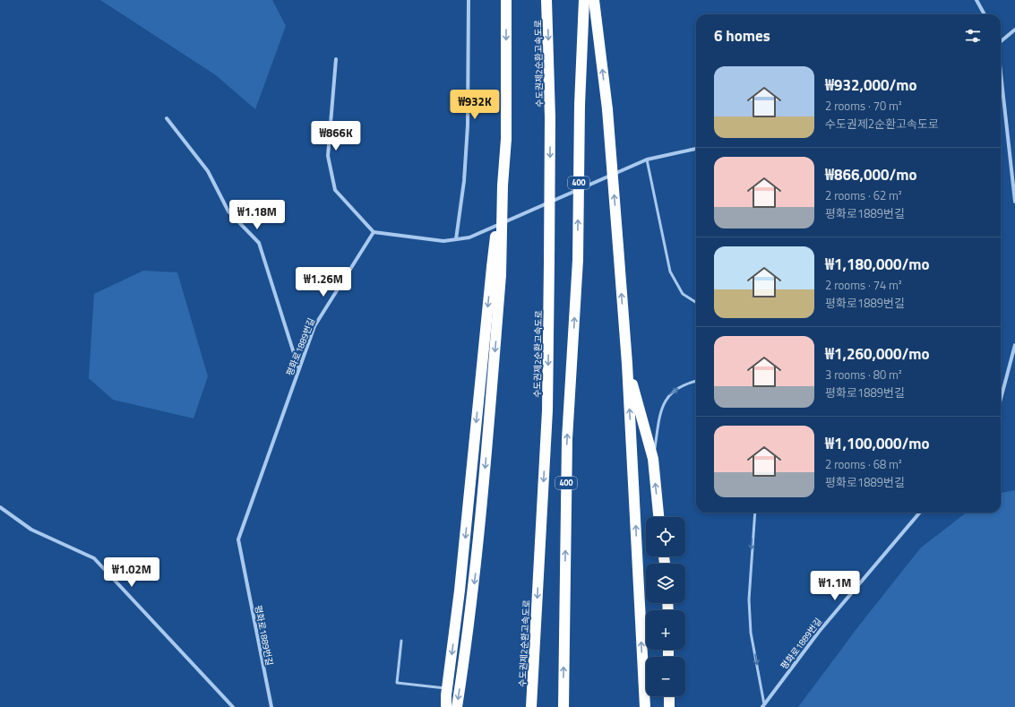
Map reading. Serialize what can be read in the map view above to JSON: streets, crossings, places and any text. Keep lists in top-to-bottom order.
{
  "streets": {
    "highway": ["수도권제2순환고속도로", "400"],
    "street": ["평화로1889번길"]
  },
  "page": {
    "heading": "6 homes",
    "list": [
      {
        "name": "₩932,000/mo",
        "note": "2 rooms · 70 m² · 수도권제2순환고속도로"
      },
      {
        "name": "₩866,000/mo",
        "note": "2 rooms · 62 m² · 평화로1889번길"
      },
      {
        "name": "₩1,180,000/mo",
        "note": "2 rooms · 74 m² · 평화로1889번길"
      },
      {
        "name": "₩1,260,000/mo",
        "note": "3 rooms · 80 m² · 평화로1889번길"
      },
      {
        "name": "₩1,100,000/mo",
        "note": "2 rooms · 68 m² · 평화로1889번길"
      }
    ],
    "price": [
      "₩932K",
      "₩866K",
      "₩1.18M",
      "₩1.26M",
      "₩1.02M",
      "₩1.1M"
    ],
    "map_buttons": ["+", "−"]
  }
}
